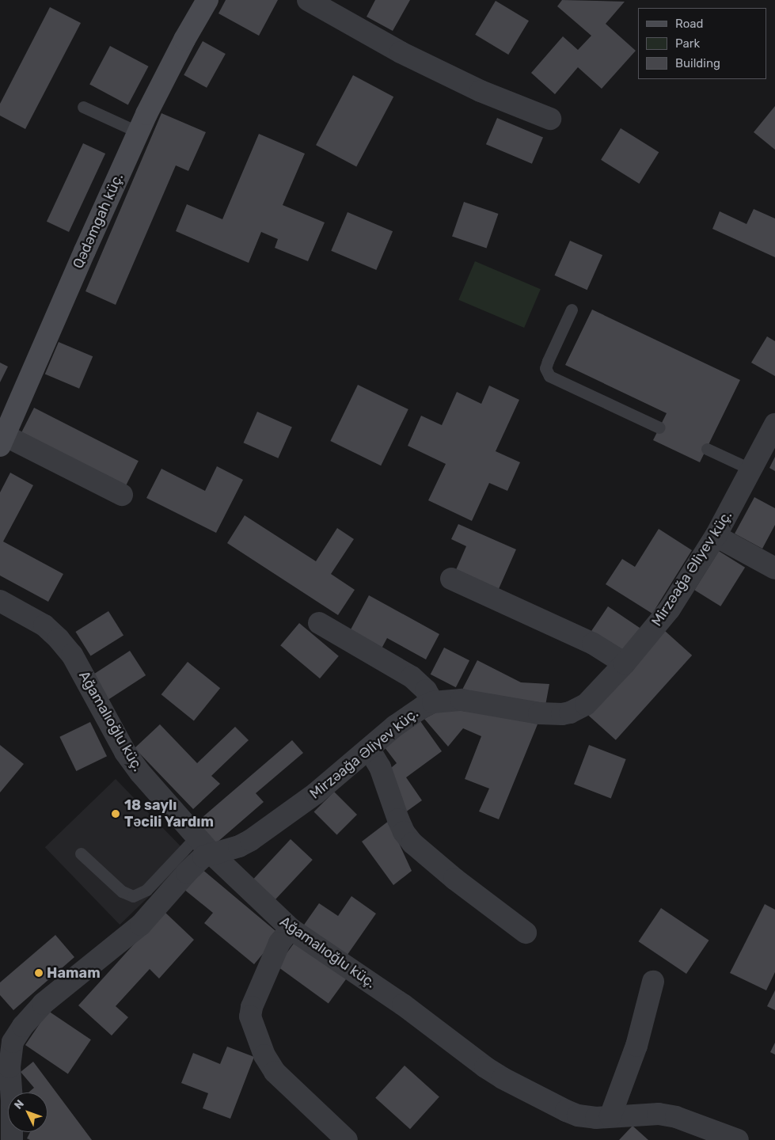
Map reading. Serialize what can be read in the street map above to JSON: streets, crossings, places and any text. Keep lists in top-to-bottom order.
{
  "streets": {
    "street": ["Qədəmgah küç.", "Mirzəağa Əliyev küç.", "Ağamalıoğlu küç."]
  },
  "crossings": [
    ["Mirzəağa Əliyev küç.", "Ağamalıoğlu küç."]
  ],
  "places": ["18 saylı Təcili Yardım", "Hamam"],
  "legend": ["Road", "Park", "Building"],
  "north": "top left"
}
